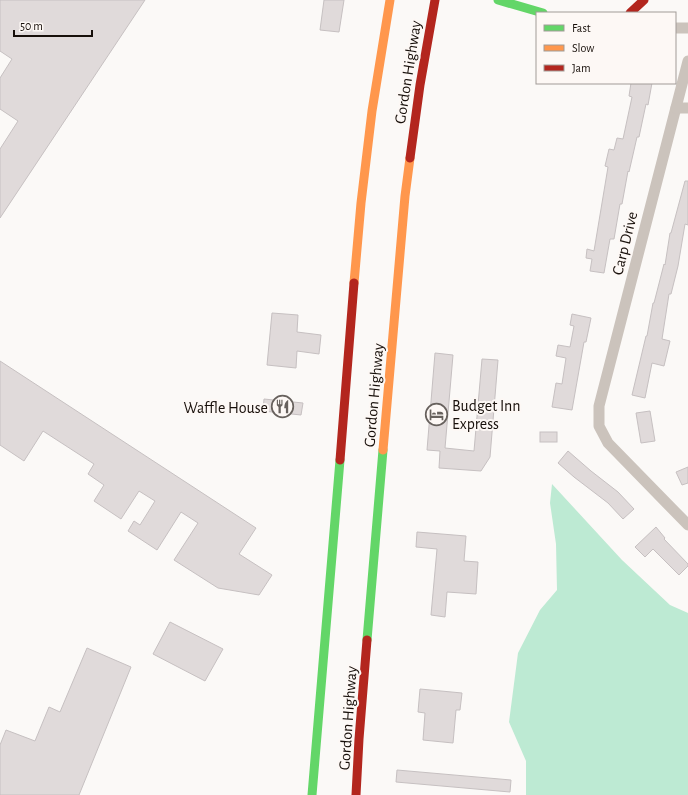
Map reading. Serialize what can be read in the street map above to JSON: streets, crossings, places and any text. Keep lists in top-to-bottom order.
{
  "streets": {
    "main road": ["Gordon Highway"],
    "street": ["Carp Drive"]
  },
  "places": {
    "restaurant": ["Waffle House"],
    "hotel": ["Budget Inn Express"]
  },
  "legend": ["Fast", "Slow", "Jam"],
  "scale_bar": "50 m"
}
